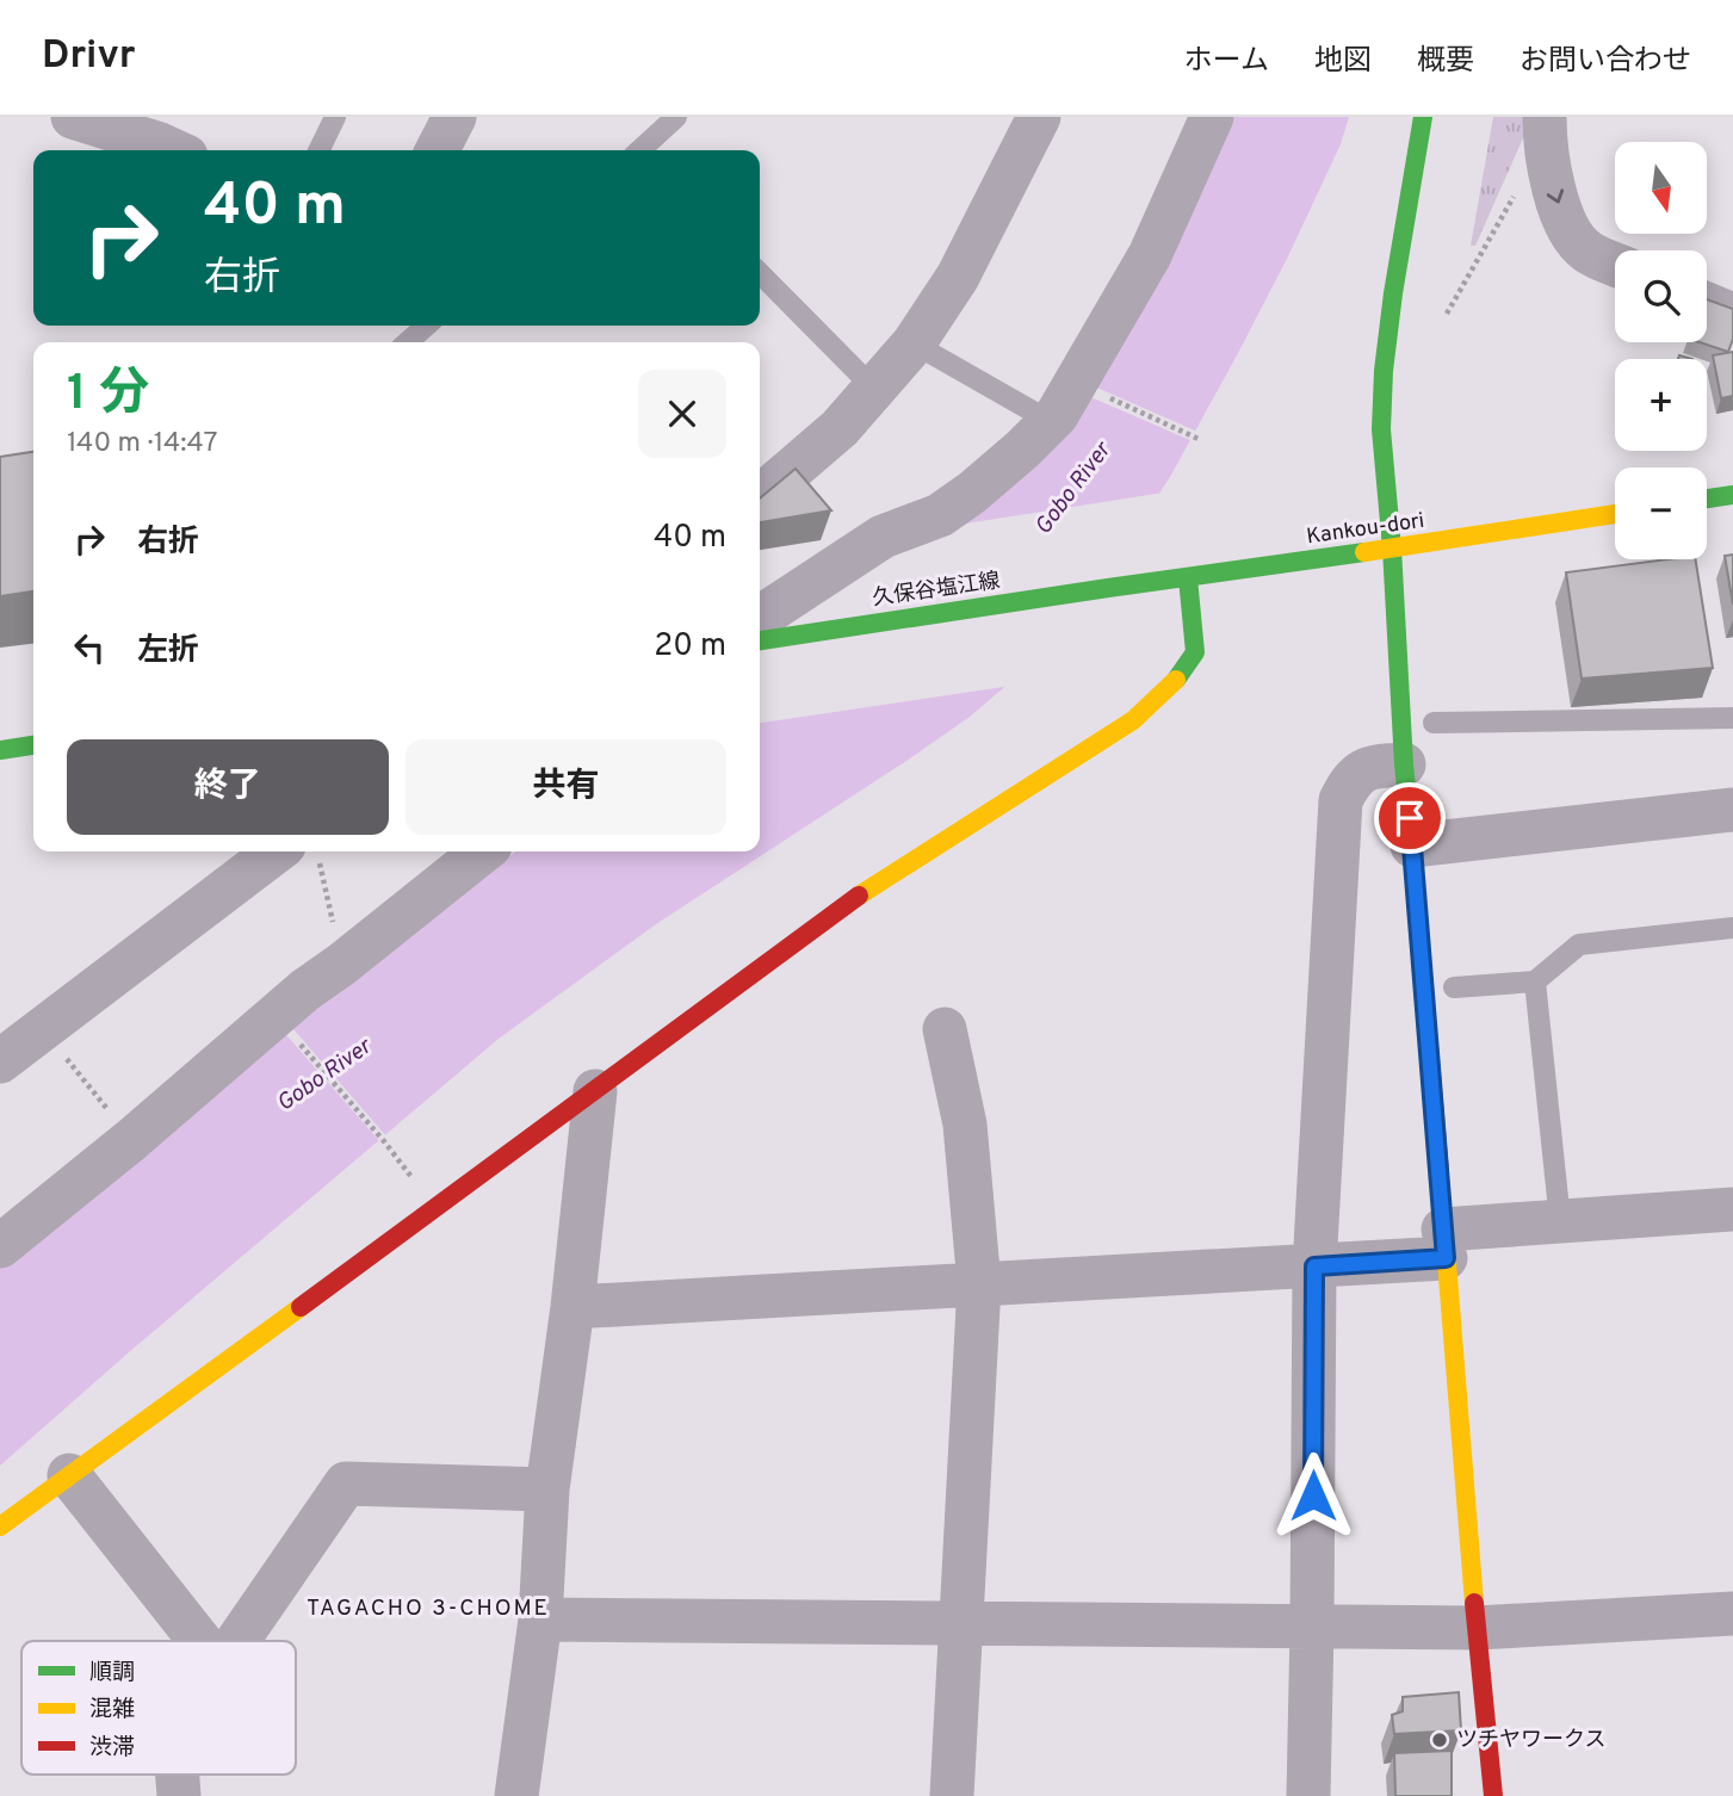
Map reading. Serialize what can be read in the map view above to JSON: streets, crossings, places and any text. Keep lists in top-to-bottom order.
{
  "streets": {
    "street": ["Kankou-dori", "久保谷塩江線"]
  },
  "crossings": [
    ["Kankou-dori", "久保谷塩江線"]
  ],
  "districts": ["TAGACHO 3-CHOME"],
  "water": ["Gobo River"],
  "places": ["ツチヤワークス"],
  "legend": ["順調", "混雑", "渋滞"],
  "north": "bottom",
  "page": {
    "header": "Drivr",
    "nav": [
      "ホーム",
      "地図",
      "概要",
      "お問い合わせ"
    ],
    "map_buttons": ["+", "−"],
    "turn": ["40 m", "右折"],
    "heading": ["1 分", "140 m · 14:47"],
    "list": [
      {
        "name": "右折",
        "value": "40 m"
      },
      {
        "name": "左折",
        "value": "20 m"
      }
    ],
    "buttons": ["終了", "共有"]
  }
}
